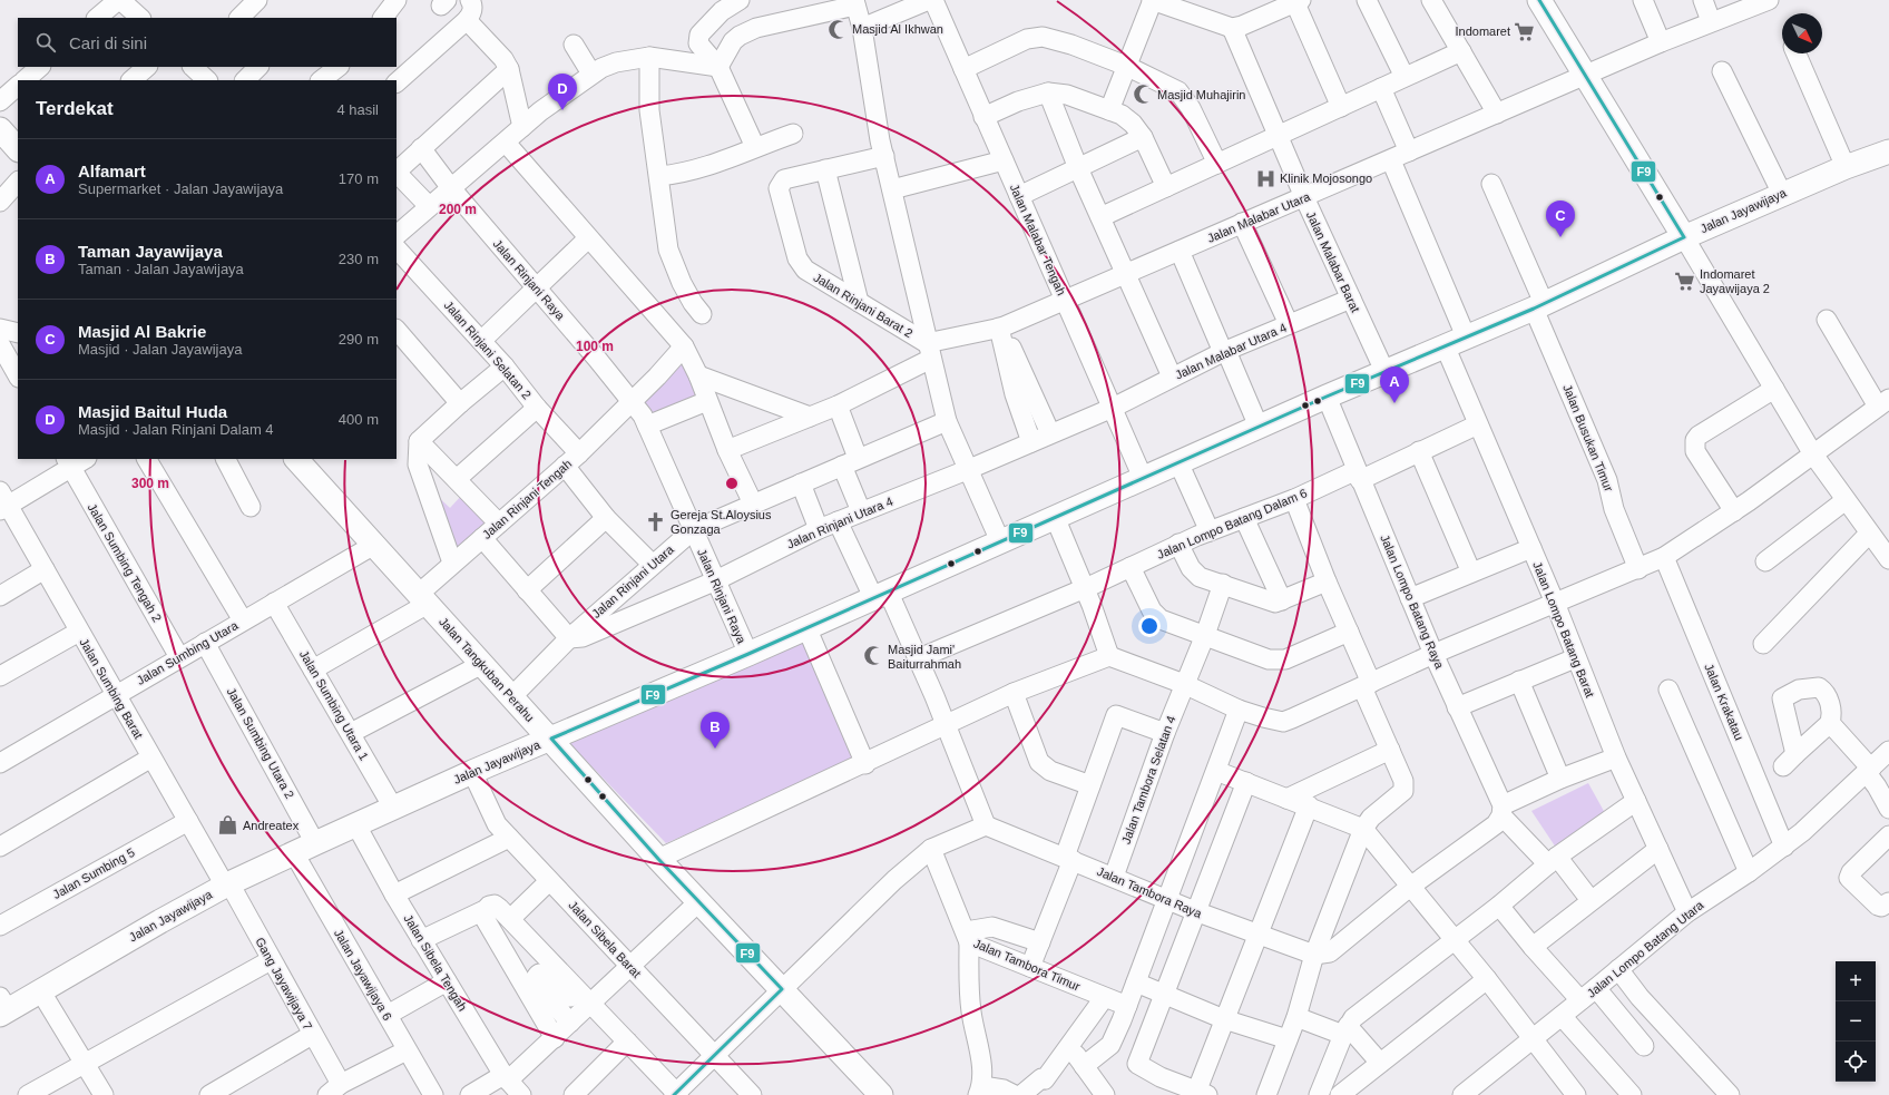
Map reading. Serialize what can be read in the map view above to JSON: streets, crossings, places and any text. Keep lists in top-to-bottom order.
{
  "streets": {
    "main road": ["Jalan Jayawijaya", "Jalan Tangkuban Perahu"],
    "street": [
      "Jalan Malabar Utara",
      "Jalan Malabar Tengah",
      "Jalan Malabar Barat",
      "Jalan Rinjani Raya",
      "Jalan Rinjani Barat 2",
      "Jalan Rinjani Selatan 2",
      "Jalan Malabar Utara 4",
      "Jalan Busukan Timur",
      "Jalan Rinjani Tengah",
      "Jalan Rinjani Utara 4",
      "Jalan Lompo Batang Dalam 6",
      "Jalan Sumbing Tengah 2",
      "Jalan Rinjani Utara",
      "Jalan Lompo Batang Raya",
      "Jalan Lompo Batang Barat",
      "Jalan Sumbing Utara",
      "Jalan Sumbing Barat",
      "Jalan Krakatau",
      "Jalan Sumbing Utara 1",
      "Jalan Sumbing Utara 2",
      "Jalan Tambora Selatan 4",
      "Jalan Sumbing 5",
      "Jalan Tambora Raya",
      "Jalan Sibela Barat",
      "Jalan Lompo Batang Utara",
      "Jalan Sibela Tengah",
      "Jalan Tambora Timur",
      "Jalan Jayawijaya 6",
      "Gang Jayawijaya 7"
    ]
  },
  "crossings": [
    ["Jalan Jayawijaya", "Jalan Malabar Tengah"],
    ["Jalan Jayawijaya", "Jalan Malabar Barat"],
    ["Jalan Jayawijaya", "Jalan Rinjani Raya"],
    ["Jalan Jayawijaya", "Jalan Busukan Timur"],
    ["Jalan Jayawijaya", "Jalan Lompo Batang Raya"],
    ["Jalan Jayawijaya", "Jalan Lompo Batang Barat"],
    ["Jalan Jayawijaya", "Jalan Tangkuban Perahu"],
    ["Jalan Jayawijaya", "Jalan Sumbing Barat"],
    ["Jalan Jayawijaya", "Jalan Sumbing Utara 1"],
    ["Jalan Jayawijaya", "Jalan Sumbing Utara 2"],
    ["Jalan Jayawijaya", "Jalan Sibela Barat"],
    ["Jalan Jayawijaya", "Jalan Sibela Tengah"],
    ["Jalan Jayawijaya", "Jalan Jayawijaya 6"],
    ["Jalan Jayawijaya", "Gang Jayawijaya 7"],
    ["Jalan Malabar Utara", "Jalan Malabar Tengah"],
    ["Jalan Malabar Utara", "Jalan Malabar Barat"],
    ["Jalan Malabar Utara", "Jalan Rinjani Barat 2"],
    ["Jalan Malabar Tengah", "Jalan Malabar Utara 4"],
    ["Jalan Malabar Barat", "Jalan Malabar Utara 4"],
    ["Jalan Rinjani Raya", "Jalan Rinjani Tengah"],
    ["Jalan Rinjani Raya", "Jalan Rinjani Utara 4"],
    ["Jalan Rinjani Raya", "Jalan Rinjani Utara"],
    ["Jalan Rinjani Selatan 2", "Jalan Rinjani Tengah"],
    ["Jalan Malabar Utara 4", "Jalan Rinjani Utara 4"],
    ["Jalan Rinjani Tengah", "Jalan Tangkuban Perahu"],
    ["Jalan Rinjani Tengah", "Jalan Sumbing Utara 1"],
    ["Jalan Rinjani Utara 4", "Jalan Rinjani Utara"],
    ["Jalan Lompo Batang Dalam 6", "Jalan Lompo Batang Raya"],
    ["Jalan Lompo Batang Dalam 6", "Jalan Lompo Batang Barat"],
    ["Jalan Sumbing Tengah 2", "Jalan Sumbing Utara"],
    ["Jalan Rinjani Utara", "Jalan Tangkuban Perahu"],
    ["Jalan Lompo Batang Barat", "Jalan Lompo Batang Utara"],
    ["Jalan Sumbing Utara", "Jalan Tangkuban Perahu"],
    ["Jalan Sumbing Utara", "Jalan Sumbing Barat"],
    ["Jalan Sumbing Utara", "Jalan Sumbing Utara 1"],
    ["Jalan Sumbing Utara", "Jalan Sumbing Utara 2"],
    ["Jalan Sumbing Barat", "Jalan Sumbing 5"],
    ["Jalan Sumbing Barat", "Gang Jayawijaya 7"],
    ["Jalan Krakatau", "Jalan Lompo Batang Utara"],
    ["Jalan Tambora Selatan 4", "Jalan Tambora Raya"]
  ],
  "places": {
    "mosque": ["Masjid Al Ikhwan", "Masjid Muhajirin", "Masjid Jami' Baiturrahmah"],
    "supermarket": ["Indomaret", "Indomaret Jayawijaya 2"],
    "hospital": ["Klinik Mojosongo"],
    "church": ["Gereja St.Aloysius Gonzaga"],
    "shop": ["Andreatex"]
  },
  "lines": ["transit line F9"],
  "north": "bottom right",
  "page": {
    "search": "Cari di sini",
    "pins": [
      "D",
      "C",
      "A",
      "B"
    ],
    "heading": ["Terdekat", "4 hasil"],
    "list": [
      {
        "mark": "A",
        "name": "Alfamart",
        "note": "Supermarket · Jalan Jayawijaya",
        "value": "170 m"
      },
      {
        "mark": "B",
        "name": "Taman Jayawijaya",
        "note": "Taman · Jalan Jayawijaya",
        "value": "230 m"
      },
      {
        "mark": "C",
        "name": "Masjid Al Bakrie",
        "note": "Masjid · Jalan Jayawijaya",
        "value": "290 m"
      },
      {
        "mark": "D",
        "name": "Masjid Baitul Huda",
        "note": "Masjid · Jalan Rinjani Dalam 4",
        "value": "400 m"
      }
    ],
    "map_buttons": ["+", "−"]
  },
  "rings": ["200 m", "100 m", "300 m"]
}
